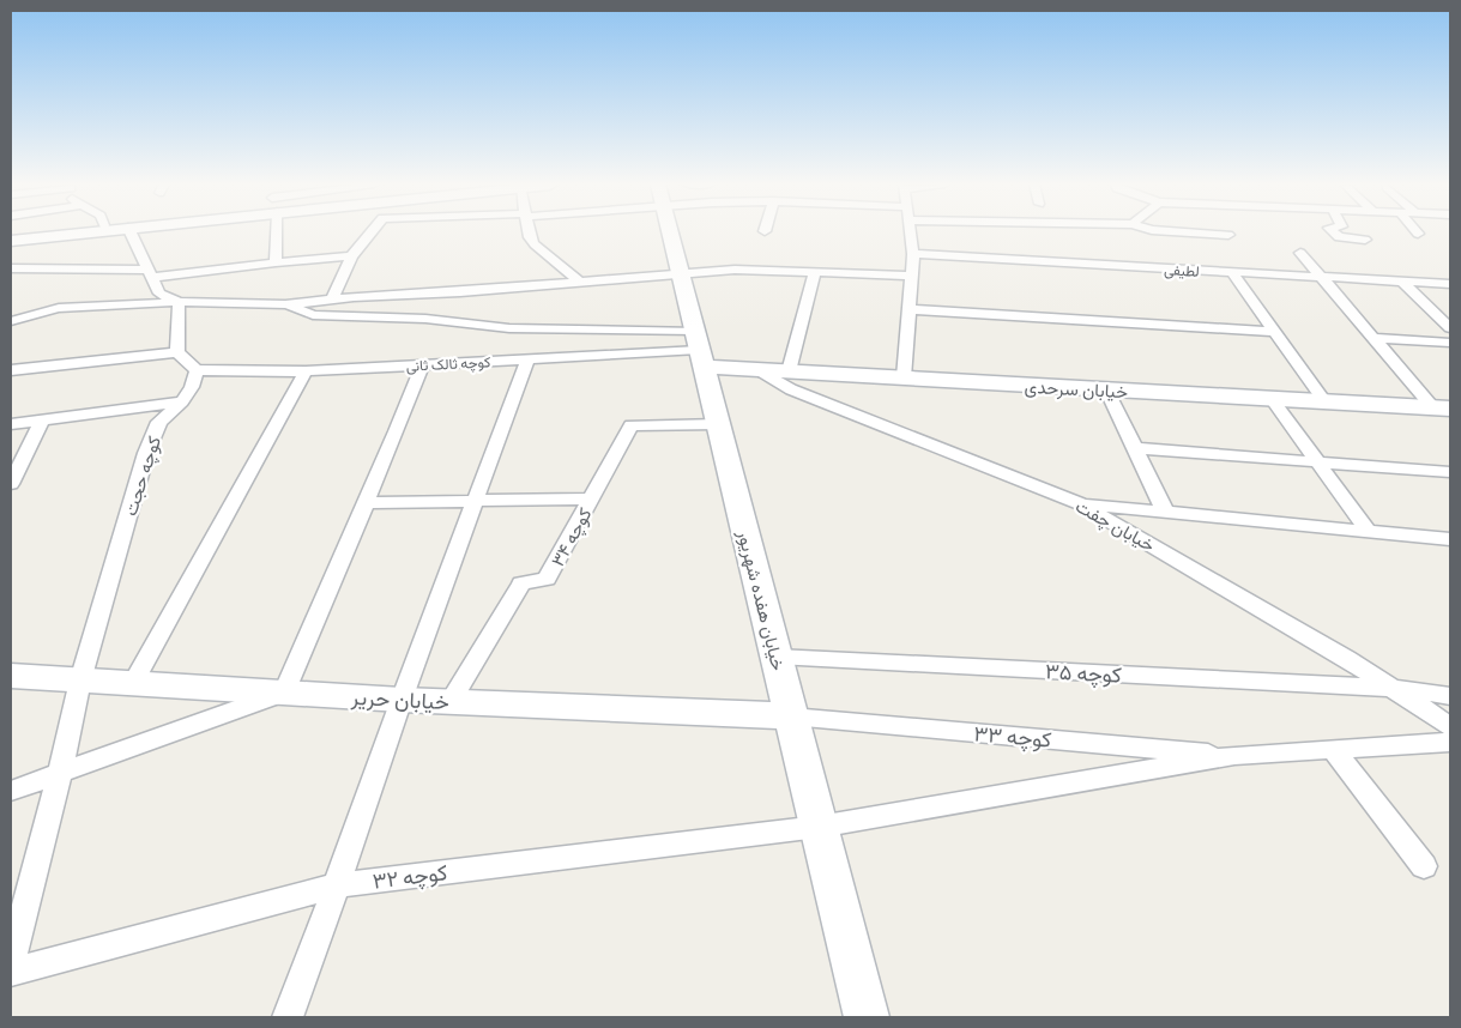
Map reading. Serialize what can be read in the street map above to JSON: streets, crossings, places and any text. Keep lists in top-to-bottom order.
{
  "streets": {
    "street": [
      "لطیفی",
      "کوچه ثالک ثانی",
      "خیابان سرحدی",
      "کوچه حجت",
      "خیابان چفت",
      "کوچه ۳۴",
      "خیابان هفده شهریور",
      "کوچه ۳۵",
      "خیابان حریر",
      "کوچه ۳۳",
      "کوچه ۳۲"
    ]
  },
  "crossings": [
    ["کوچه ثالک ثانی", "خیابان سرحدی"],
    ["کوچه ثالک ثانی", "کوچه حجت"],
    ["کوچه ثالک ثانی", "خیابان هفده شهریور"],
    ["خیابان سرحدی", "خیابان چفت"],
    ["خیابان سرحدی", "خیابان هفده شهریور"],
    ["کوچه حجت", "خیابان حریر"],
    ["خیابان چفت", "کوچه ۳۵"],
    ["کوچه ۳۴", "خیابان هفده شهریور"],
    ["کوچه ۳۴", "خیابان حریر"],
    ["خیابان هفده شهریور", "کوچه ۳۵"],
    ["خیابان هفده شهریور", "خیابان حریر"],
    ["خیابان هفده شهریور", "کوچه ۳۳"],
    ["خیابان هفده شهریور", "کوچه ۳۲"],
    ["خیابان حریر", "کوچه ۳۳"],
    ["کوچه ۳۳", "کوچه ۳۲"]
  ]
}
